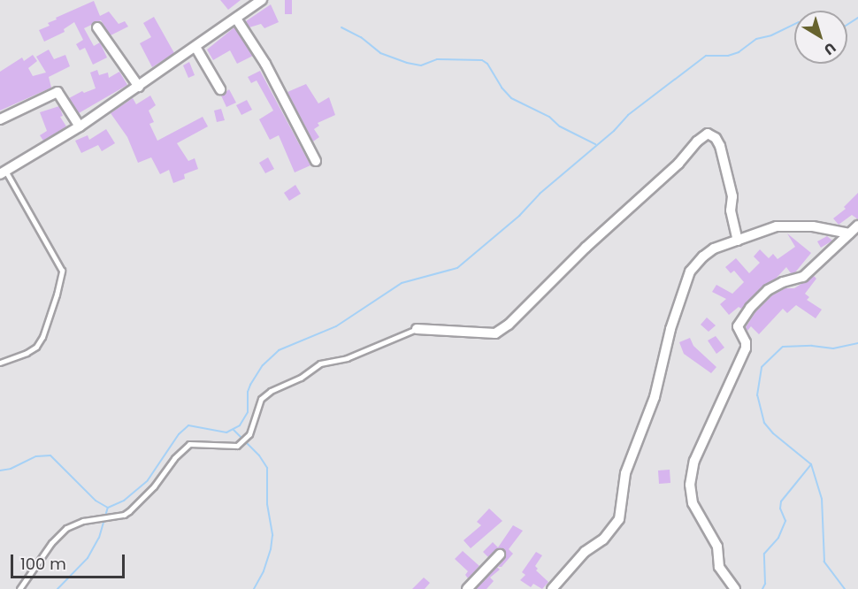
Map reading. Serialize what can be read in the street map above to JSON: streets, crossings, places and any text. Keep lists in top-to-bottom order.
{
  "scale_bar": "100 m",
  "north": "bottom right"
}
